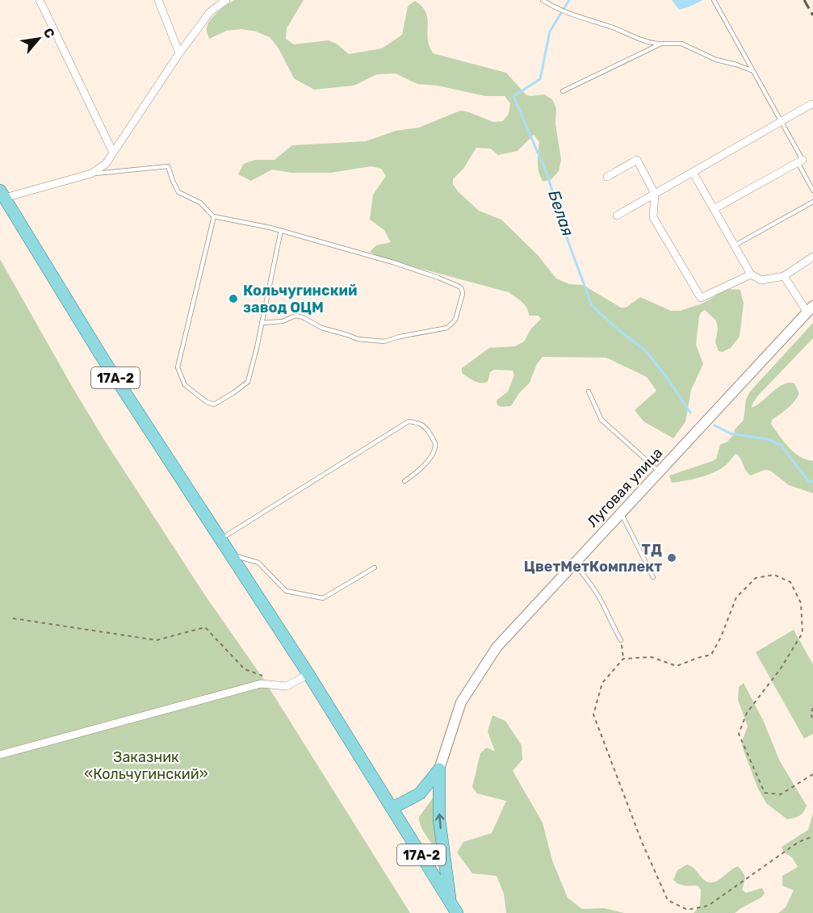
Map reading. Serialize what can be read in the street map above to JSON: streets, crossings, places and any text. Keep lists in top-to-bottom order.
{
  "streets": {
    "main road": ["17А-2"],
    "street": ["Луговая улица"]
  },
  "water": ["Белая"],
  "parks": ["Заказник «Кольчугинский»"],
  "places": ["Кольчугинский завод ОЦМ", "ТД ЦветМетКомплект"],
  "north": "top right"
}
